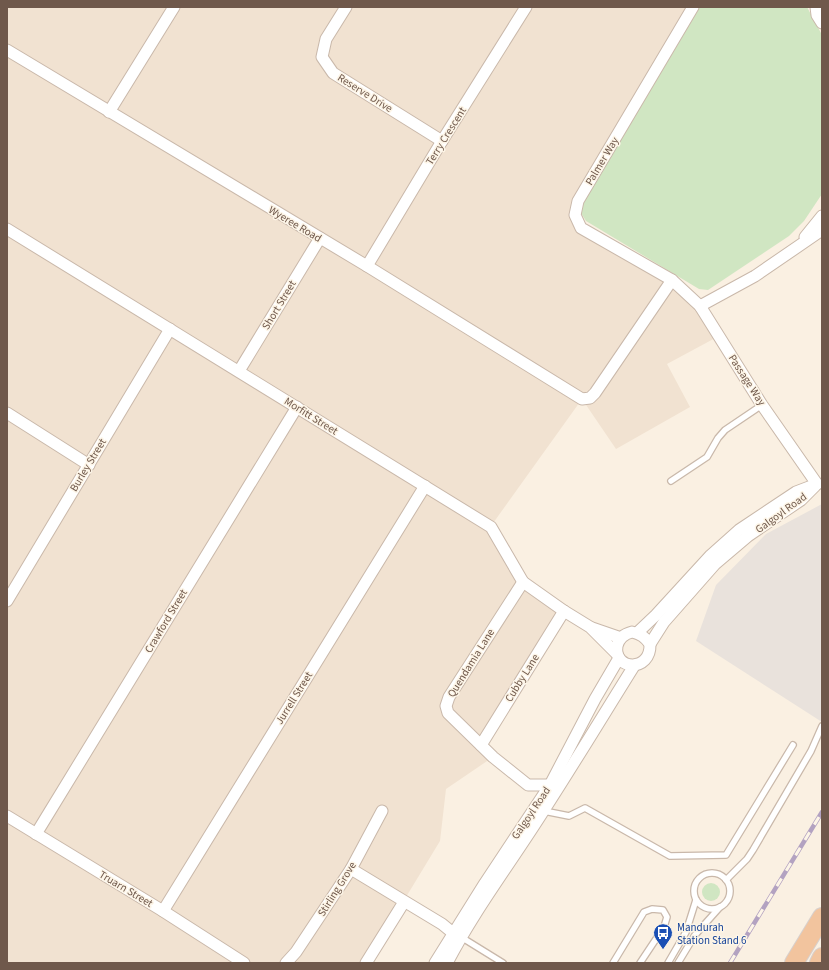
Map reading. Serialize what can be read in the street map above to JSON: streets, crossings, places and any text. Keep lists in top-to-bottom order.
{
  "streets": {
    "street": [
      "Reserve Drive",
      "Terry Crescent",
      "Palmer Way",
      "Wyeree Road",
      "Short Street",
      "Passage Way",
      "Morfitt Street",
      "Burley Street",
      "Galgoyl Road",
      "Crawford Street",
      "Quendamia Lane",
      "Cubby Lane",
      "Jurrell Street",
      "Truarn Street",
      "Stirling Grove"
    ]
  },
  "crossings": [
    ["Reserve Drive", "Terry Crescent"],
    ["Terry Crescent", "Wyeree Road"],
    ["Palmer Way", "Wyeree Road"],
    ["Palmer Way", "Passage Way"],
    ["Wyeree Road", "Short Street"],
    ["Wyeree Road", "Passage Way"],
    ["Short Street", "Morfitt Street"],
    ["Passage Way", "Galgoyl Road"],
    ["Morfitt Street", "Burley Street"],
    ["Morfitt Street", "Galgoyl Road"],
    ["Morfitt Street", "Crawford Street"],
    ["Morfitt Street", "Quendamia Lane"],
    ["Morfitt Street", "Cubby Lane"],
    ["Morfitt Street", "Jurrell Street"],
    ["Crawford Street", "Truarn Street"],
    ["Quendamia Lane", "Cubby Lane"],
    ["Jurrell Street", "Truarn Street"]
  ],
  "places": {
    "bus stop": ["Mandurah Station Stand 6"]
  }
}
